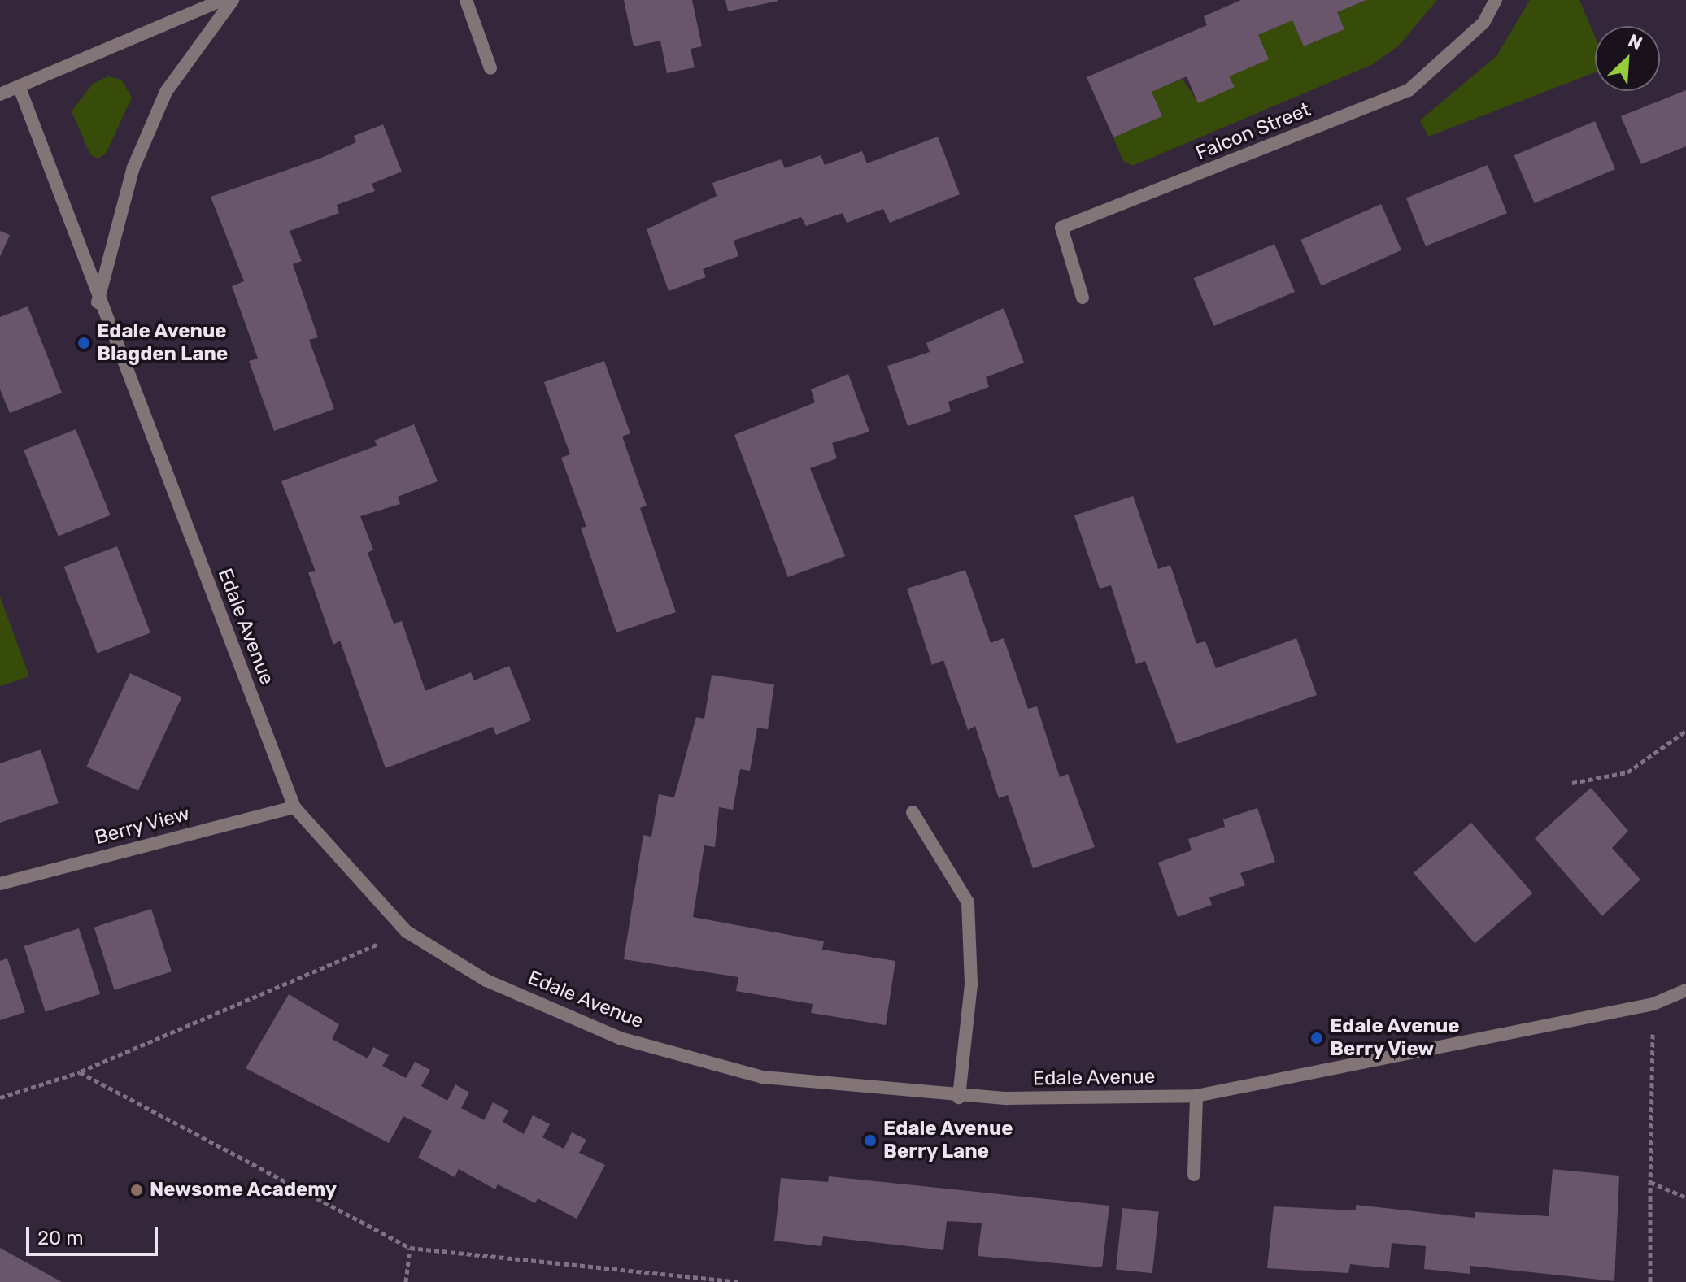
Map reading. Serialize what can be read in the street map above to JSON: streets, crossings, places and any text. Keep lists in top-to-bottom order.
{
  "streets": {
    "street": ["Falcon Street", "Edale Avenue", "Berry View"]
  },
  "crossings": [
    ["Edale Avenue", "Berry View"]
  ],
  "places": [
    "Edale Avenue Blagden Lane",
    "Edale Avenue Berry View",
    "Edale Avenue Berry Lane",
    "Newsome Academy"
  ],
  "scale_bar": "20 m",
  "north": "top right"
}
